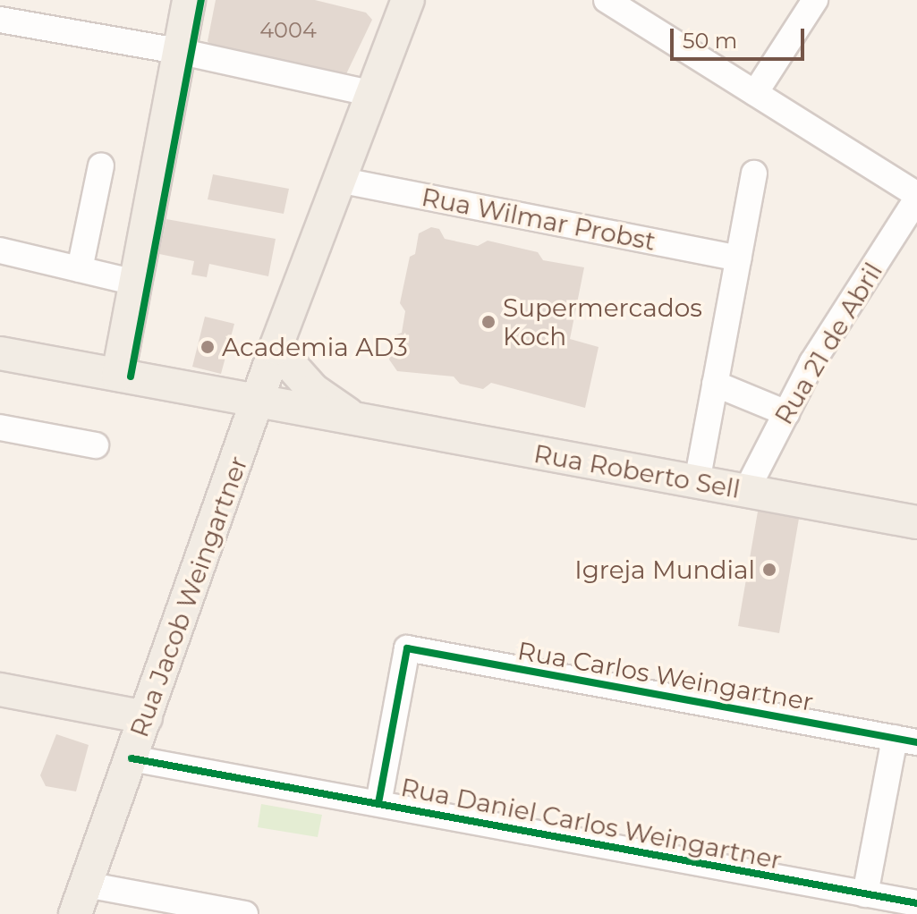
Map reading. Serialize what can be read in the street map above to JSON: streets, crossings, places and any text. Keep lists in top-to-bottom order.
{
  "streets": {
    "main road": ["Rua Roberto Sell", "Rua Jacob Weingartner"],
    "street": [
      "Rua Wilmar Probst",
      "Rua 21 de Abril",
      "Rua Carlos Weingartner",
      "Rua Daniel Carlos Weingartner"
    ]
  },
  "crossings": [
    ["Rua Wilmar Probst", "Rua Jacob Weingartner"],
    ["Rua 21 de Abril", "Rua Roberto Sell"],
    ["Rua Roberto Sell", "Rua Jacob Weingartner"],
    ["Rua Jacob Weingartner", "Rua Daniel Carlos Weingartner"],
    ["Rua Carlos Weingartner", "Rua Daniel Carlos Weingartner"]
  ],
  "places": ["Supermercados Koch", "Academia AD3", "Igreja Mundial"],
  "house_numbers": ["4004"],
  "scale_bar": "50 m"
}
